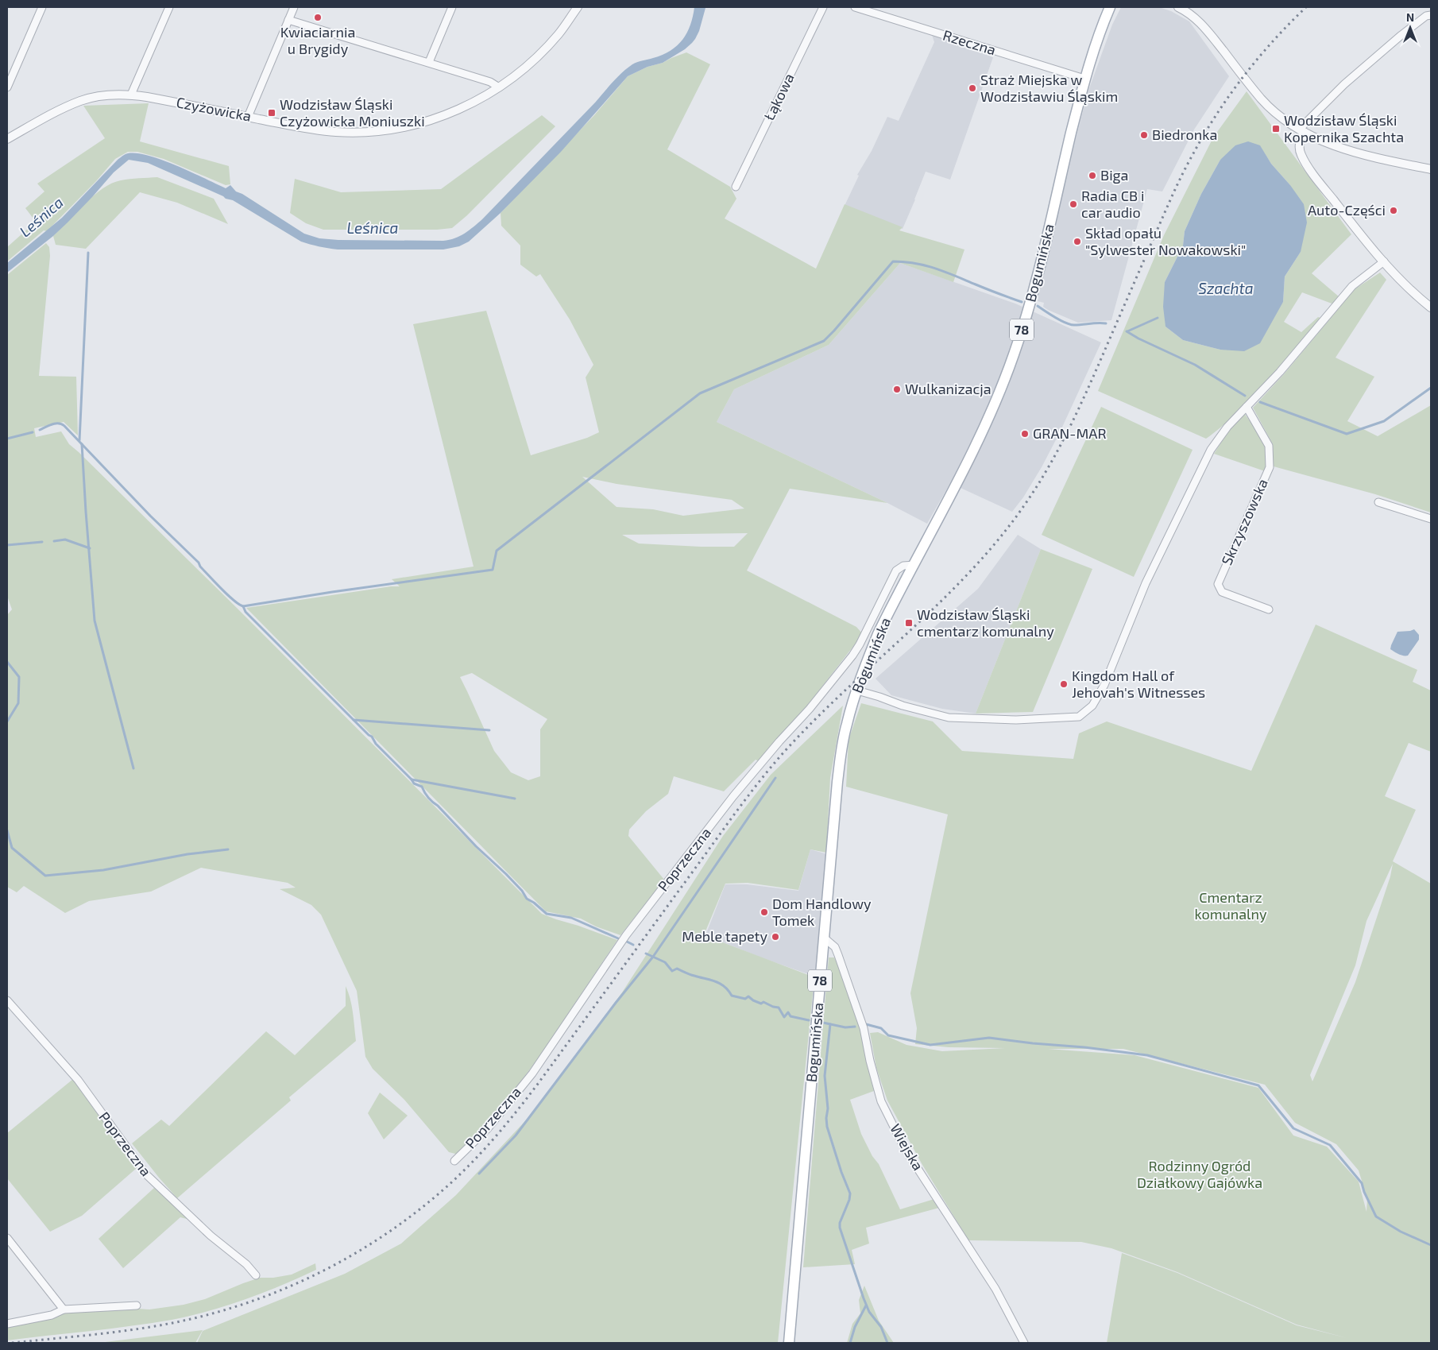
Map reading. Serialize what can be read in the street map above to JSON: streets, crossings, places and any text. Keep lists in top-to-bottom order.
{
  "streets": {
    "main road": ["Bogumińska", "78"],
    "street": [
      "Rzeczna",
      "Łąkowa",
      "Czyżowicka",
      "Skrzyszowska",
      "Poprzeczna",
      "Wiejska"
    ]
  },
  "crossings": [
    ["Rzeczna", "Bogumińska"],
    ["Bogumińska", "Skrzyszowska"],
    ["Bogumińska", "Poprzeczna"],
    ["Bogumińska", "Wiejska"]
  ],
  "water": ["Leśnica", "Szachta"],
  "parks": ["Cmentarz komunalny", "Rodzinny Ogród Działkowy Gajówka"],
  "places": {
    "other": [
      "Kwiaciarnia u Brygidy",
      "Straż Miejska w Wodzisławiu Śląskim",
      "Biedronka",
      "Biga",
      "Radia CB i car audio",
      "Auto-Części",
      "Skład opału \"Sylwester Nowakowski\"",
      "Wulkanizacja",
      "GRAN-MAR",
      "Kingdom Hall of Jehovah's Witnesses",
      "Dom Handlowy Tomek",
      "Meble tapety"
    ],
    "transit": ["Wodzisław Śląski Czyżowicka Moniuszki", "Wodzisław Śląski Kopernika Szachta", "Wodzisław Śląski cmentarz komunalny"]
  },
  "north": "top"
}
